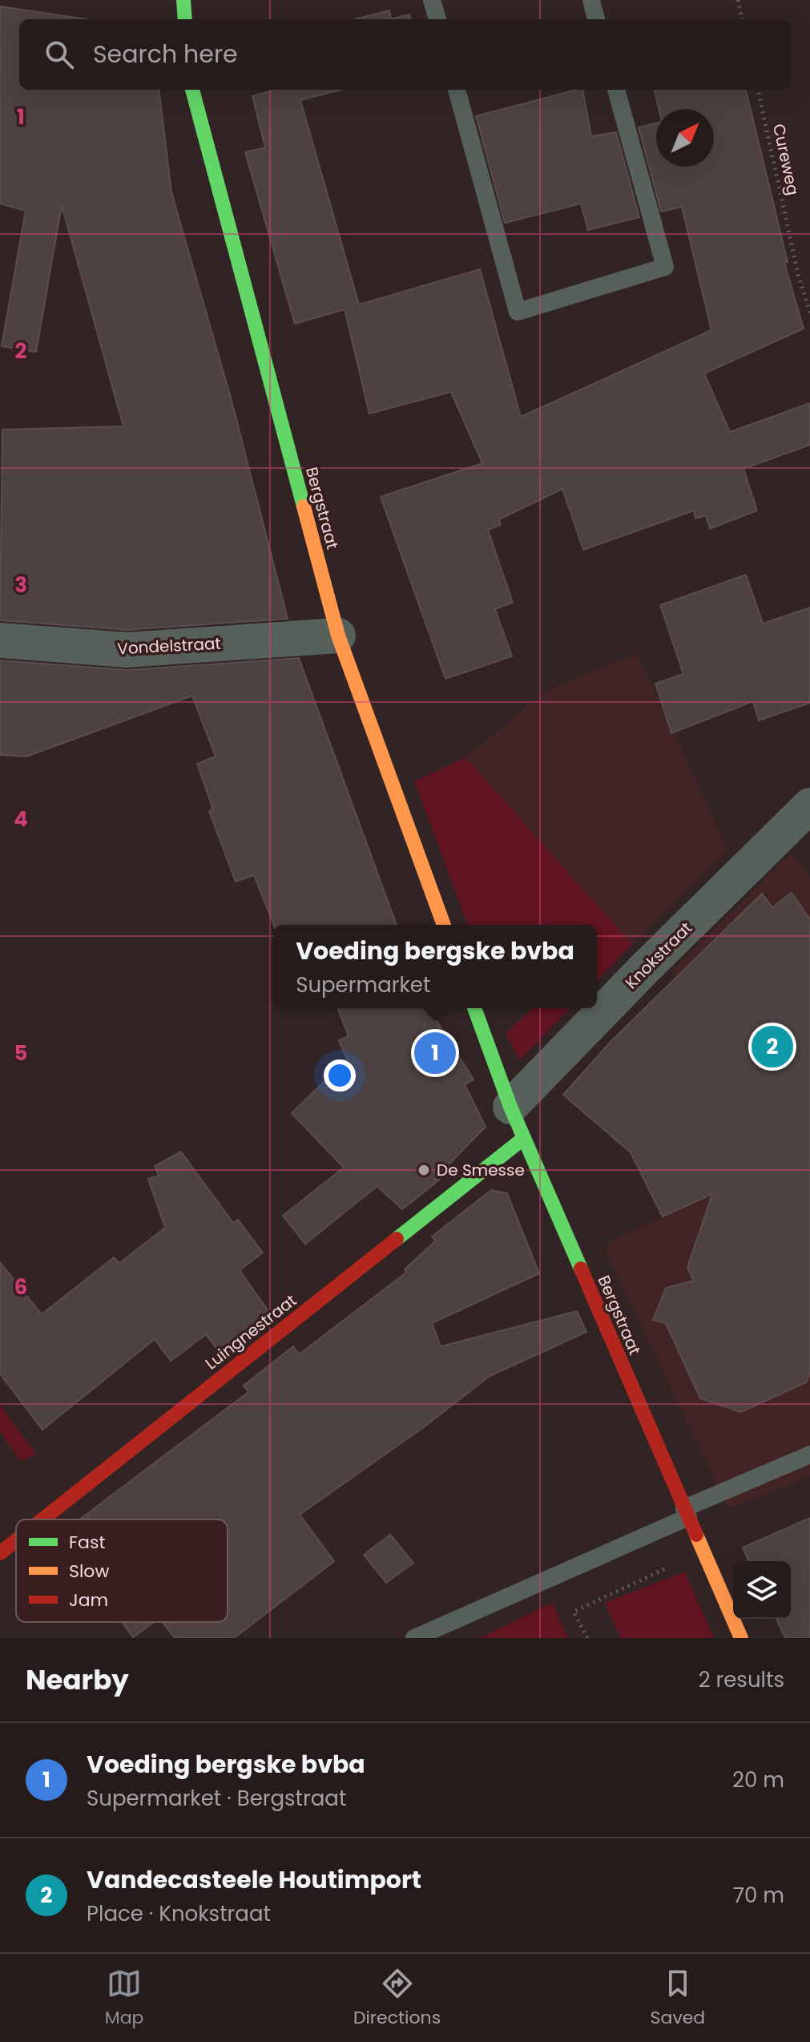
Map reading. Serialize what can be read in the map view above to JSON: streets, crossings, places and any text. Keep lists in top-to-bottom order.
{
  "streets": {
    "street": [
      "Bergstraat",
      "Vondelstraat",
      "Knokstraat",
      "Luingnestraat"
    ],
    "path": ["Cureweg"]
  },
  "crossings": [
    ["Bergstraat", "Vondelstraat"],
    ["Bergstraat", "Knokstraat"],
    ["Bergstraat", "Luingnestraat"],
    ["Knokstraat", "Luingnestraat"]
  ],
  "places": ["De Smesse"],
  "legend": ["Fast", "Slow", "Jam"],
  "north": "top right",
  "page": {
    "search": "Search here",
    "popup": ["Voeding bergske bvba", "Supermarket"],
    "pins": ["2", "1"],
    "heading": ["Nearby", "2 results"],
    "list": [
      {
        "mark": "1",
        "name": "Voeding bergske bvba",
        "note": "Supermarket · Bergstraat",
        "value": "20 m"
      },
      {
        "mark": "2",
        "name": "Vandecasteele Houtimport",
        "note": "Place · Knokstraat",
        "value": "70 m"
      }
    ],
    "nav": ["Map", "Directions", "Saved"]
  },
  "grid": {
    "rows": [
      "1",
      "2",
      "3",
      "4",
      "5",
      "6"
    ]
  }
}
